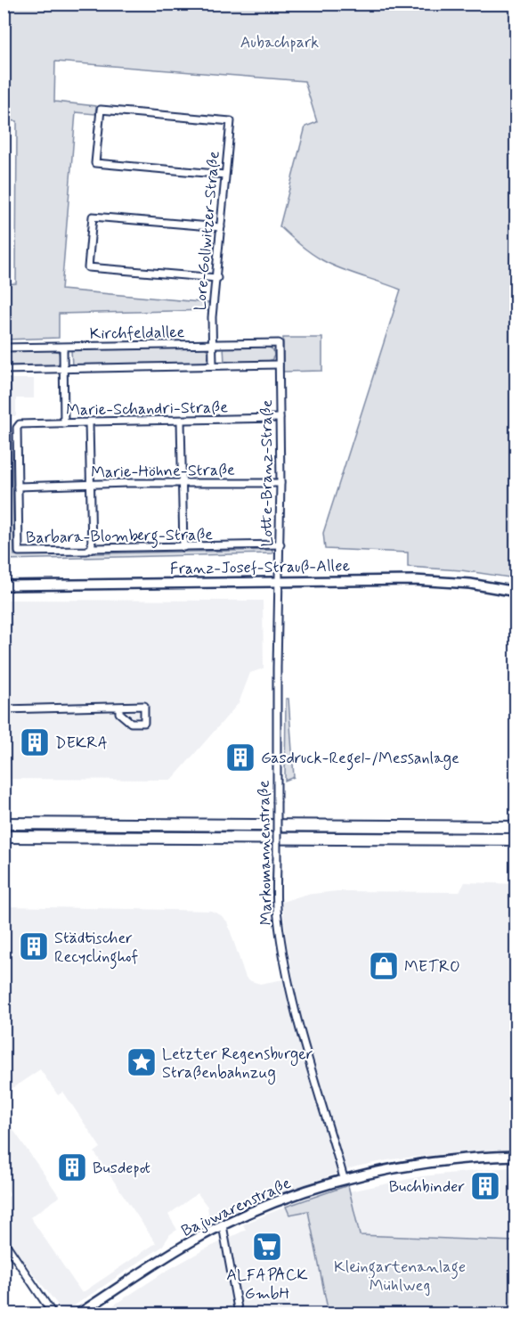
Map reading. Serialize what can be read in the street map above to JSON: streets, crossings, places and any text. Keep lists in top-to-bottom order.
{
  "streets": {
    "street": [
      "Lore-Gollwitzer-Straße",
      "Kirchfeldallee",
      "Marie-Schandri-Straße",
      "Marie-Höhne-Straße",
      "Lotte-Branz-Straße",
      "Barbara-Blomberg-Straße",
      "Franz-Josef-Strauß-Allee",
      "Markomannenstraße",
      "Bajuwarenstraße"
    ]
  },
  "crossings": [
    ["Lore-Gollwitzer-Straße", "Kirchfeldallee"],
    ["Kirchfeldallee", "Lotte-Branz-Straße"],
    ["Marie-Schandri-Straße", "Lotte-Branz-Straße"],
    ["Marie-Schandri-Straße", "Barbara-Blomberg-Straße"],
    ["Marie-Höhne-Straße", "Lotte-Branz-Straße"],
    ["Marie-Höhne-Straße", "Barbara-Blomberg-Straße"],
    ["Lotte-Branz-Straße", "Barbara-Blomberg-Straße"],
    ["Lotte-Branz-Straße", "Franz-Josef-Strauß-Allee"],
    ["Lotte-Branz-Straße", "Markomannenstraße"],
    ["Franz-Josef-Strauß-Allee", "Markomannenstraße"],
    ["Markomannenstraße", "Bajuwarenstraße"]
  ],
  "parks": ["Aubachpark", "Kleingartenanlage Mühlweg"],
  "places": {
    "building": [
      "DEKRA",
      "Gasdruck-Regel-/Messanlage",
      "Städtischer Recyclinghof",
      "Busdepot",
      "Buchbinder"
    ],
    "shop": ["METRO"],
    "place": ["Letzter Regensburger Straßenbahnzug"],
    "supermarket": ["ALFAPACK GmbH"]
  }
}
